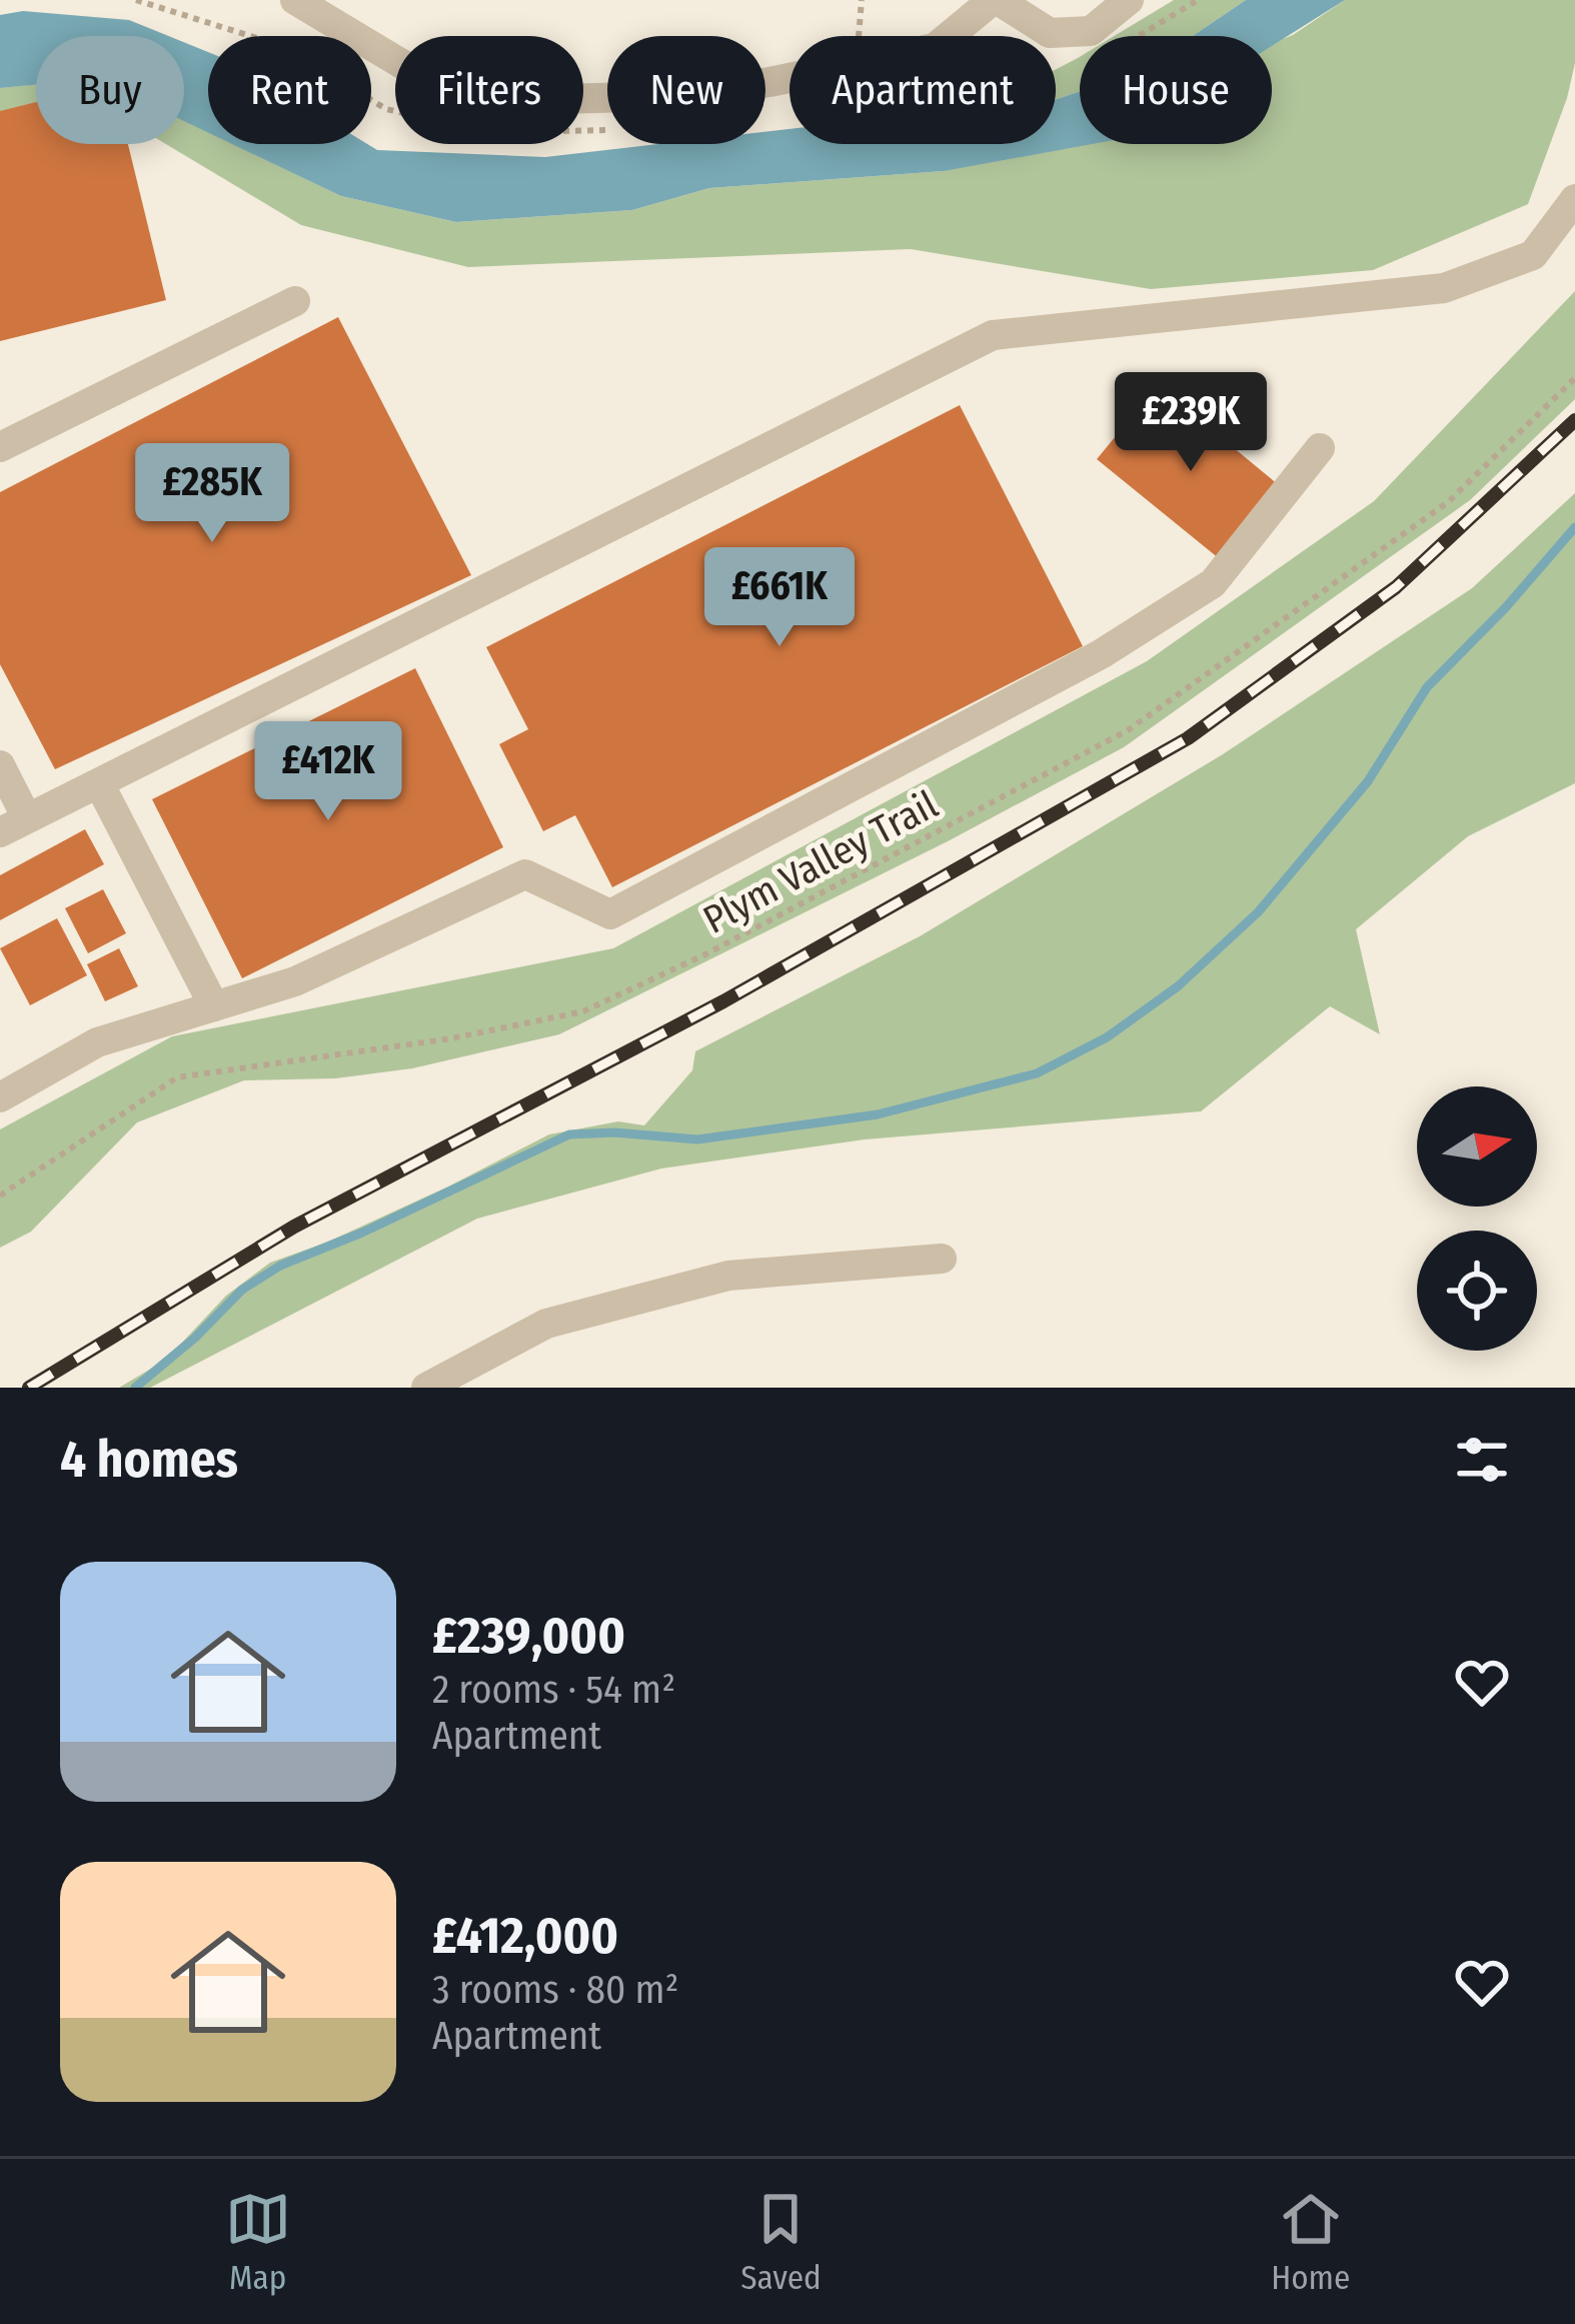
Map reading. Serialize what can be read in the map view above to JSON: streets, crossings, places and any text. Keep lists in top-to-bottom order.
{
  "streets": {
    "path": ["Plym Valley Trail"]
  },
  "north": "right",
  "page": {
    "chip": [
      "Buy",
      "Rent",
      "Filters",
      "New",
      "Apartment",
      "House"
    ],
    "price": [
      "£239K",
      "£285K",
      "£661K",
      "£412K"
    ],
    "heading": "4 homes",
    "list": [
      {
        "name": "£239,000",
        "note": "2 rooms · 54 m² · Apartment"
      },
      {
        "name": "£412,000",
        "note": "3 rooms · 80 m² · Apartment"
      }
    ],
    "tabs": ["Map", "Saved", "Home"]
  }
}
